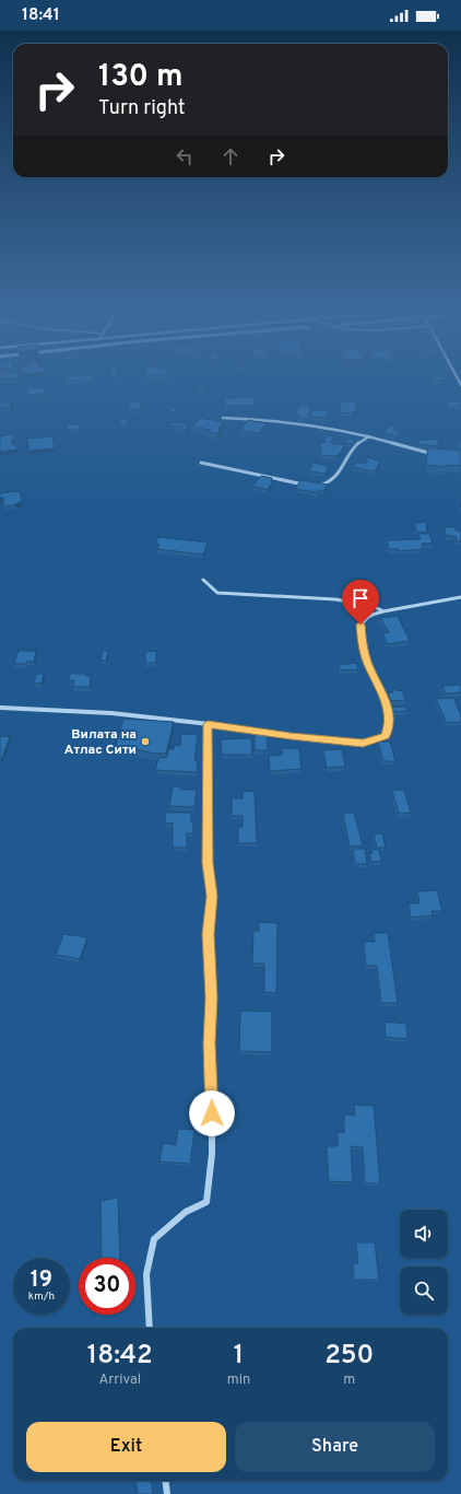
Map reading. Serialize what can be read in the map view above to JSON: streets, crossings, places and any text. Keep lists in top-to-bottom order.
{
  "places": ["Вилата на Атлас Сити"],
  "page": {
    "status": "18:41",
    "turn": ["130 m", "Turn right"],
    "speed": "19 km/h",
    "limit": "30",
    "eta": [
      "18:42",
      "Arrival",
      "1",
      "min",
      "250",
      "m"
    ],
    "buttons": ["Exit", "Share"]
  }
}
